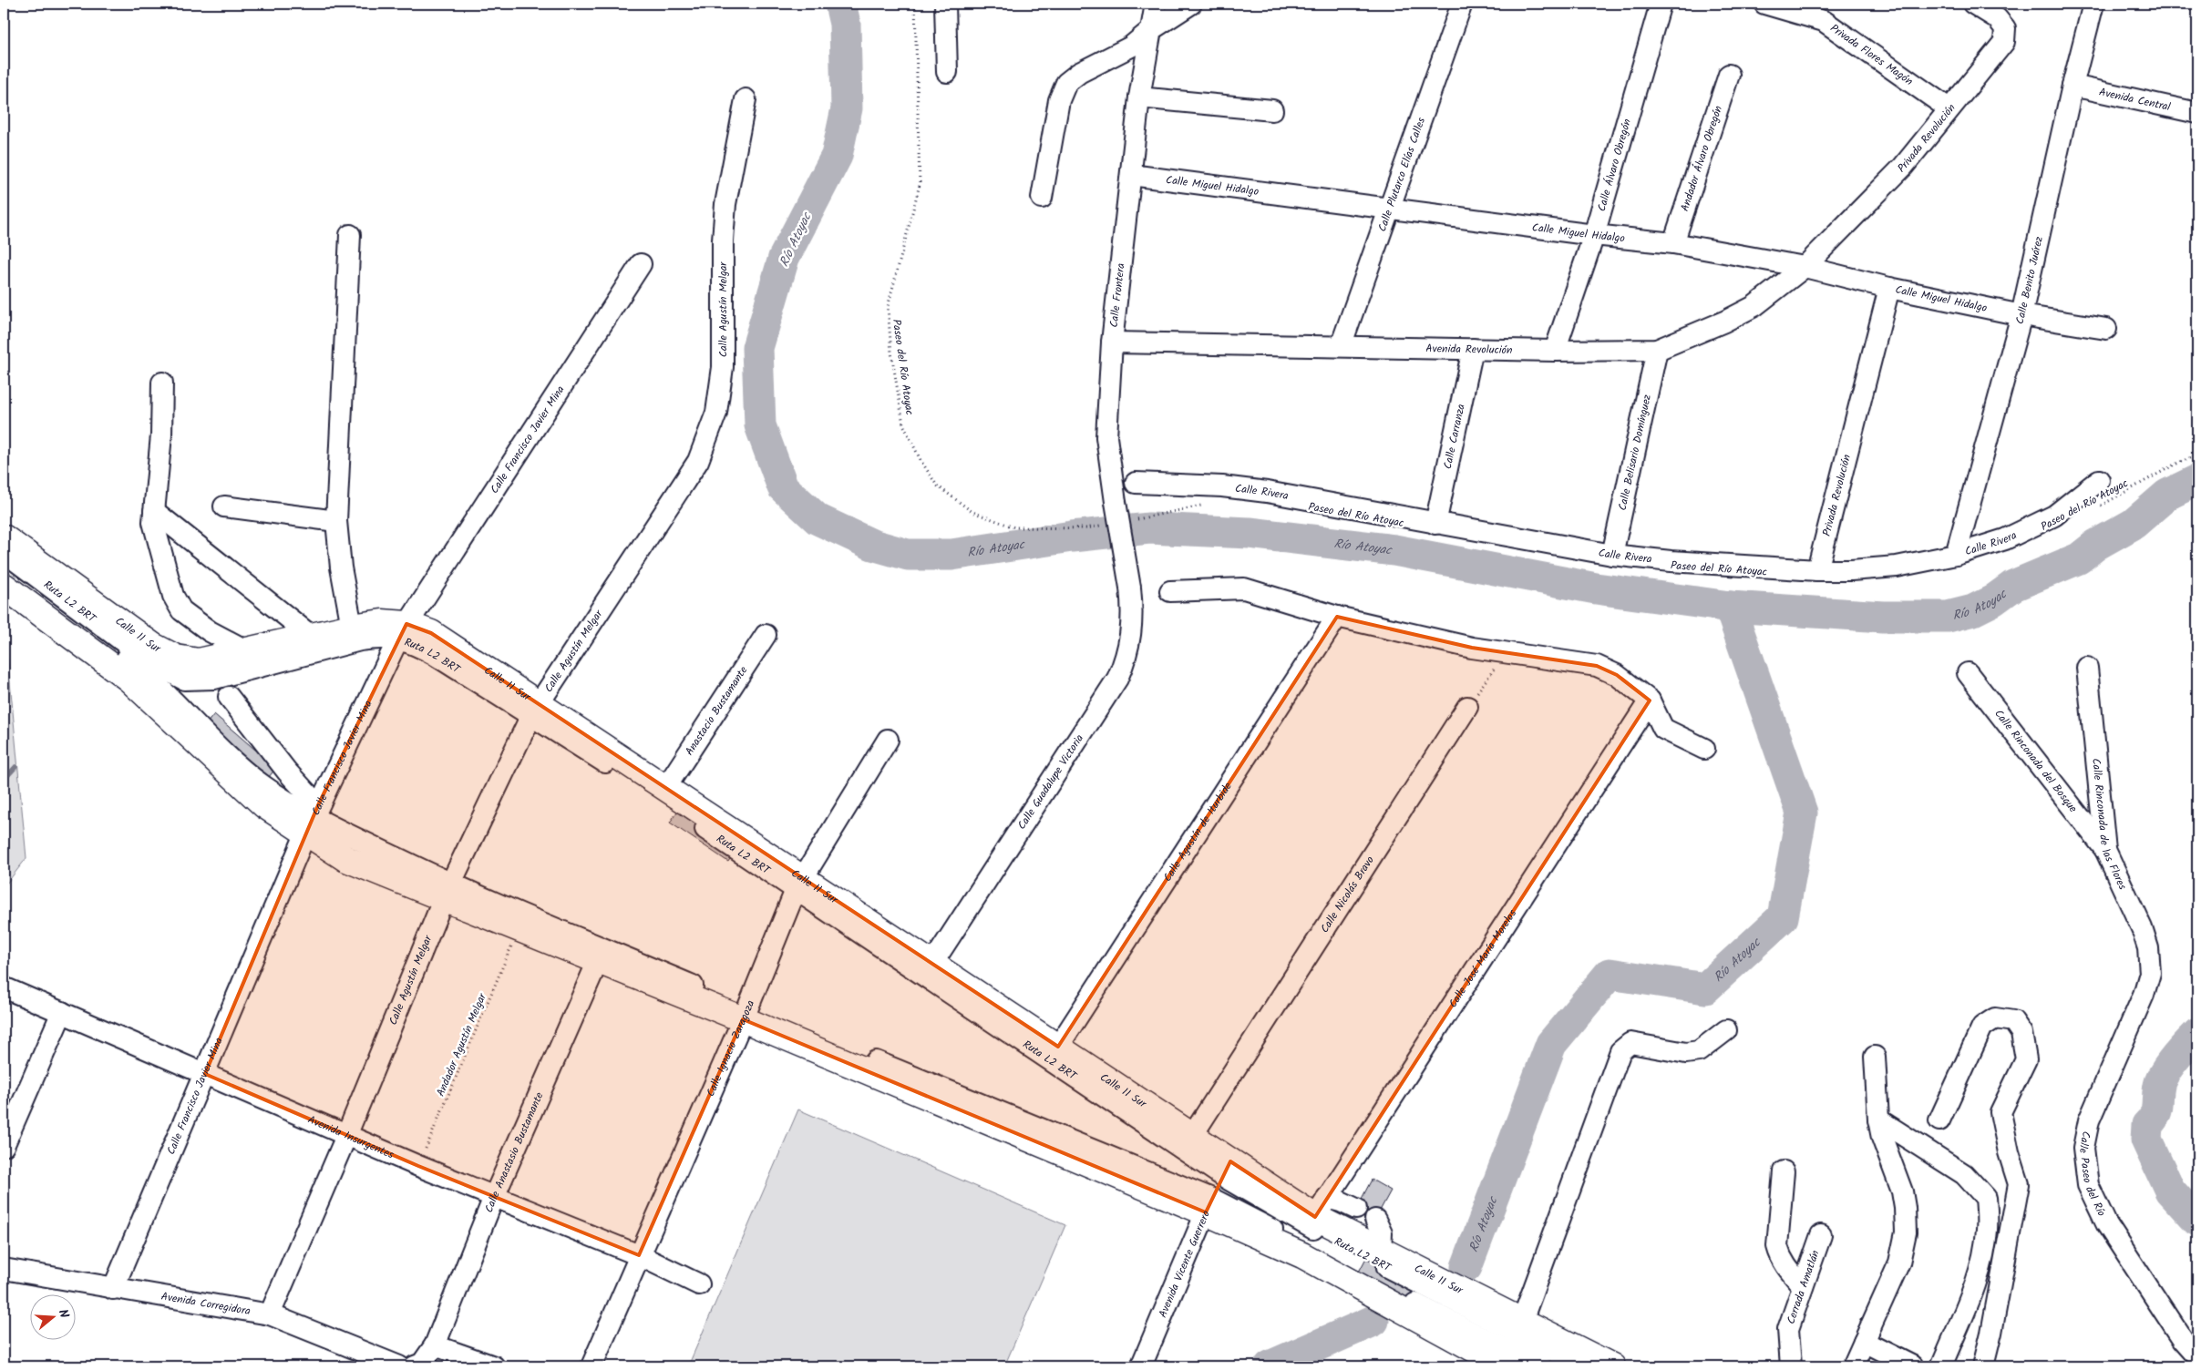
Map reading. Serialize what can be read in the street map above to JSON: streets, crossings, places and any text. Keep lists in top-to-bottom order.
{
  "streets": {
    "main road": ["Calle 11 Sur"],
    "street": [
      "Privada Flores Magón",
      "Avenida Central",
      "Privada Revolución",
      "Andador Álvaro Obregón",
      "Calle Álvaro Obregón",
      "Calle Plutarco Elías Calles",
      "Calle Miguel Hidalgo",
      "Calle Benito Juárez",
      "Calle Frontera",
      "Calle Agustín Melgar",
      "Avenida Revolución",
      "Calle Carranza",
      "Calle Francisco Javier Mina",
      "Calle Belisario Domínguez",
      "Calle Rivera",
      "Ruta L2 BRT",
      "Anastacio Bustamante",
      "Calle Rinconada del Bosque",
      "Calle Guadalupe Victoria",
      "Calle Rinconada de las Flores",
      "Calle Agustín de Iturbide",
      "Calle Nicolás Bravo",
      "Calle José María Morelos",
      "Calle Ignacio Zaragoza",
      "Avenida Insurgentes",
      "Calle Anastasio Bustamante",
      "Calle Paseo del Río",
      "Avenida Vicente Guerrero",
      "Cerrada Amatlán",
      "Avenida Corregidora"
    ],
    "path": ["Paseo del Río Atoyac", "Andador Agustín Melgar"]
  },
  "crossings": [
    ["Privada Flores Magón", "Privada Revolución"],
    ["Avenida Central", "Calle Benito Juárez"],
    ["Privada Revolución", "Calle Miguel Hidalgo"],
    ["Privada Revolución", "Avenida Revolución"],
    ["Privada Revolución", "Calle Rivera"],
    ["Andador Álvaro Obregón", "Calle Miguel Hidalgo"],
    ["Calle Álvaro Obregón", "Calle Miguel Hidalgo"],
    ["Calle Álvaro Obregón", "Avenida Revolución"],
    ["Calle Plutarco Elías Calles", "Calle Miguel Hidalgo"],
    ["Calle Plutarco Elías Calles", "Avenida Revolución"],
    ["Calle Miguel Hidalgo", "Calle Benito Juárez"],
    ["Calle Miguel Hidalgo", "Calle Frontera"],
    ["Calle Miguel Hidalgo", "Avenida Revolución"],
    ["Calle Benito Juárez", "Calle Rivera"],
    ["Calle Frontera", "Avenida Revolución"],
    ["Calle Frontera", "Calle Guadalupe Victoria"],
    ["Calle Agustín Melgar", "Ruta L2 BRT"],
    ["Calle Agustín Melgar", "Calle 11 Sur"],
    ["Calle Agustín Melgar", "Avenida Insurgentes"],
    ["Calle Agustín Melgar", "Avenida Corregidora"],
    ["Avenida Revolución", "Calle Carranza"],
    ["Avenida Revolución", "Calle Belisario Domínguez"],
    ["Calle Carranza", "Calle Rivera"],
    ["Calle Francisco Javier Mina", "Ruta L2 BRT"],
    ["Calle Francisco Javier Mina", "Calle 11 Sur"],
    ["Calle Francisco Javier Mina", "Avenida Insurgentes"],
    ["Calle Francisco Javier Mina", "Avenida Corregidora"],
    ["Calle Belisario Domínguez", "Calle Rivera"],
    ["Ruta L2 BRT", "Calle 11 Sur"],
    ["Ruta L2 BRT", "Calle Ignacio Zaragoza"],
    ["Ruta L2 BRT", "Avenida Vicente Guerrero"],
    ["Calle 11 Sur", "Anastacio Bustamante"],
    ["Calle 11 Sur", "Calle Guadalupe Victoria"],
    ["Calle 11 Sur", "Calle Agustín de Iturbide"],
    ["Calle 11 Sur", "Calle Nicolás Bravo"],
    ["Calle 11 Sur", "Calle José María Morelos"],
    ["Calle 11 Sur", "Calle Ignacio Zaragoza"],
    ["Calle 11 Sur", "Avenida Vicente Guerrero"],
    ["Calle Rinconada del Bosque", "Calle Rinconada de las Flores"],
    ["Calle Rinconada de las Flores", "Calle Paseo del Río"],
    ["Andador Agustín Melgar", "Avenida Insurgentes"],
    ["Calle Ignacio Zaragoza", "Avenida Insurgentes"],
    ["Avenida Insurgentes", "Calle Anastasio Bustamante"]
  ],
  "water": ["Río Atoyac"],
  "north": "right"
}
